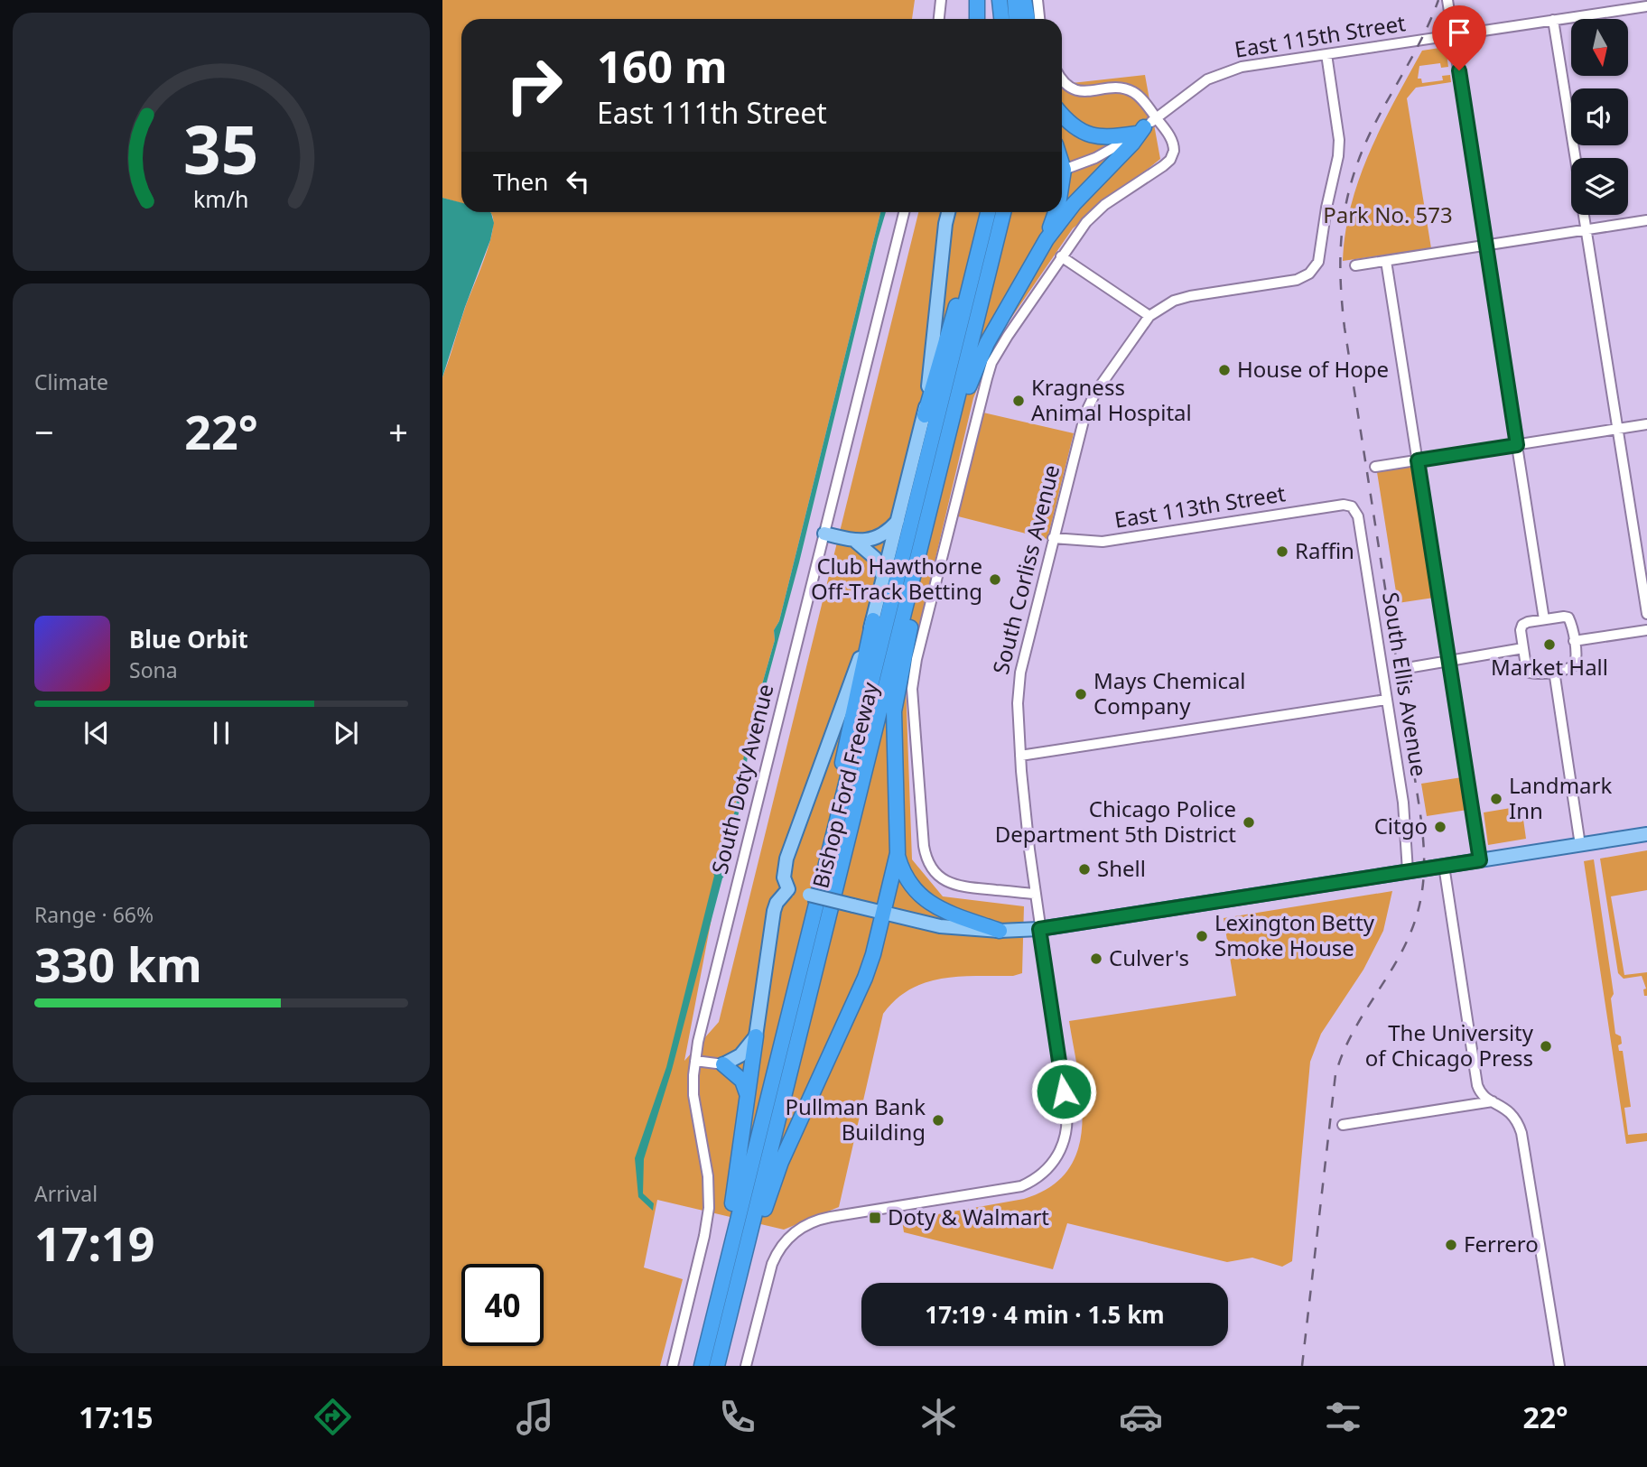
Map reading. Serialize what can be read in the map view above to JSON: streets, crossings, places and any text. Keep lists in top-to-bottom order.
{
  "streets": {
    "highway": ["Bishop Ford Freeway"],
    "street": [
      "East 115th Street",
      "East 113th Street",
      "South Corliss Avenue",
      "South Ellis Avenue",
      "South Doty Avenue"
    ]
  },
  "crossings": [
    ["East 113th Street", "South Corliss Avenue"],
    ["East 113th Street", "South Ellis Avenue"]
  ],
  "parks": ["Park No. 573"],
  "places": {
    "other": [
      "House of Hope",
      "Kragness Animal Hospital",
      "Raffin",
      "Club Hawthorne Off-Track Betting",
      "Market Hall",
      "Mays Chemical Company",
      "Landmark Inn",
      "Chicago Police Department 5th District",
      "Citgo",
      "Shell",
      "Lexington Betty Smoke House",
      "Culver's",
      "The University of Chicago Press",
      "Pullman Bank Building",
      "Ferrero"
    ],
    "transit": ["Doty & Walmart"]
  },
  "north": "bottom",
  "page": {
    "turn": ["160 m", "East 111th Street"],
    "then": "Then",
    "tile": [
      "Climate",
      ["Range · 66%", "330 km"],
      ["Arrival", "17:19"]
    ],
    "heat": ["−", "22°", "+"],
    "song": ["Blue Orbit", "Sona"],
    "limit": "40",
    "trip": "17:19 · 4 min · 1.5 km",
    "tabs": ["17:15", "22°"],
    "gauge": ["35", "km/h"]
  }
}
